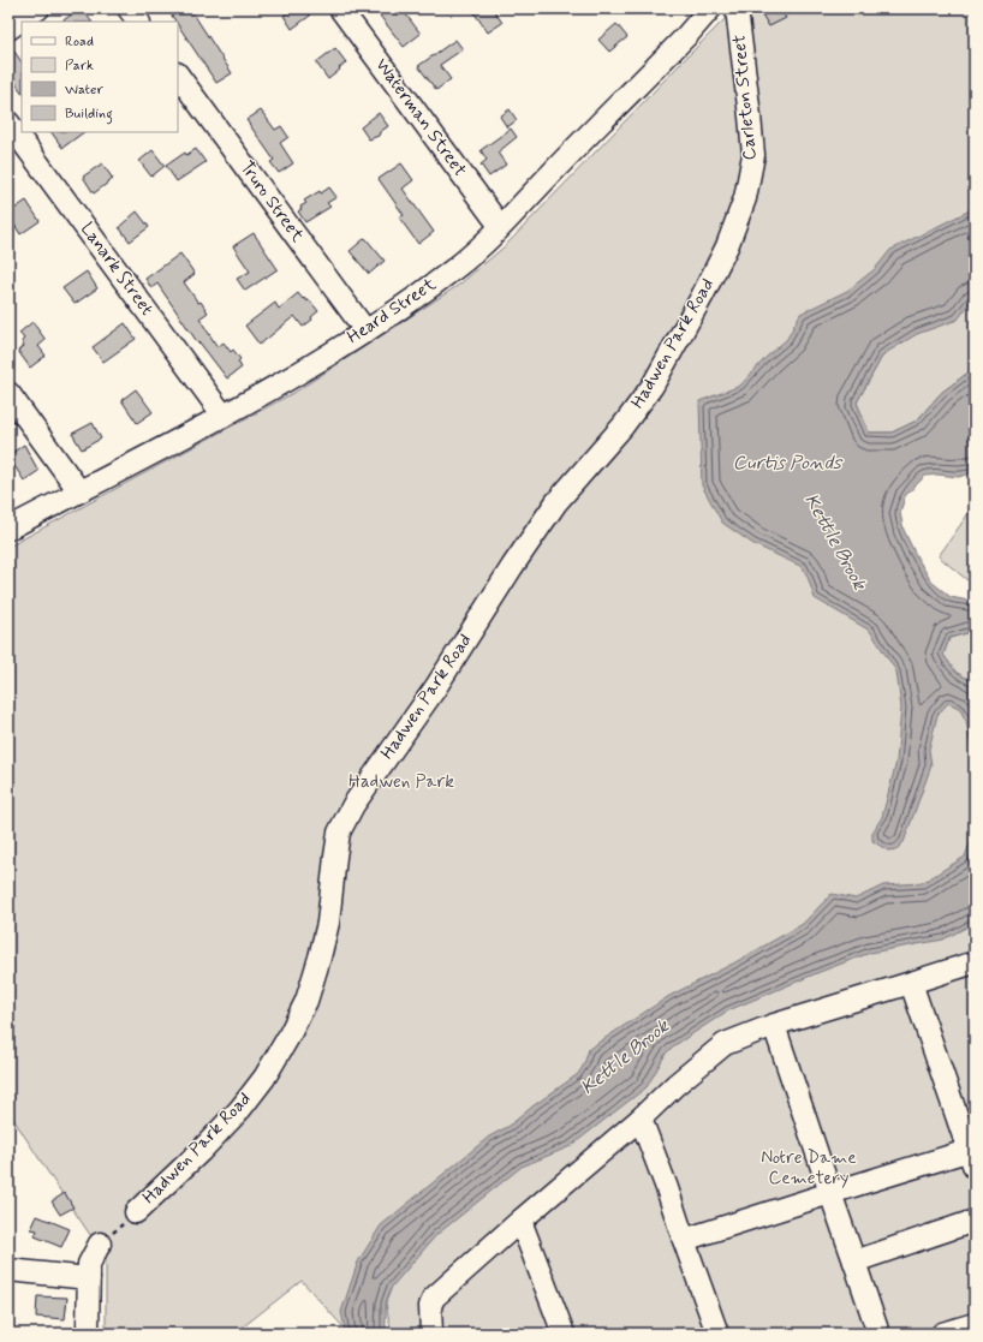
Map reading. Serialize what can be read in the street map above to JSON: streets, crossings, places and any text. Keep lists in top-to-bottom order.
{
  "streets": {
    "street": [
      "Carleton Street",
      "Waterman Street",
      "Truro Street",
      "Lanark Street",
      "Heard Street",
      "Hadwen Park Road"
    ]
  },
  "crossings": [
    ["Carleton Street", "Hadwen Park Road"],
    ["Waterman Street", "Heard Street"],
    ["Truro Street", "Heard Street"],
    ["Lanark Street", "Heard Street"]
  ],
  "water": ["Curtis Ponds", "Kettle Brook"],
  "parks": ["Hadwen Park", "Notre Dame Cemetery"],
  "legend": [
    "Road",
    "Park",
    "Water",
    "Building"
  ]
}
